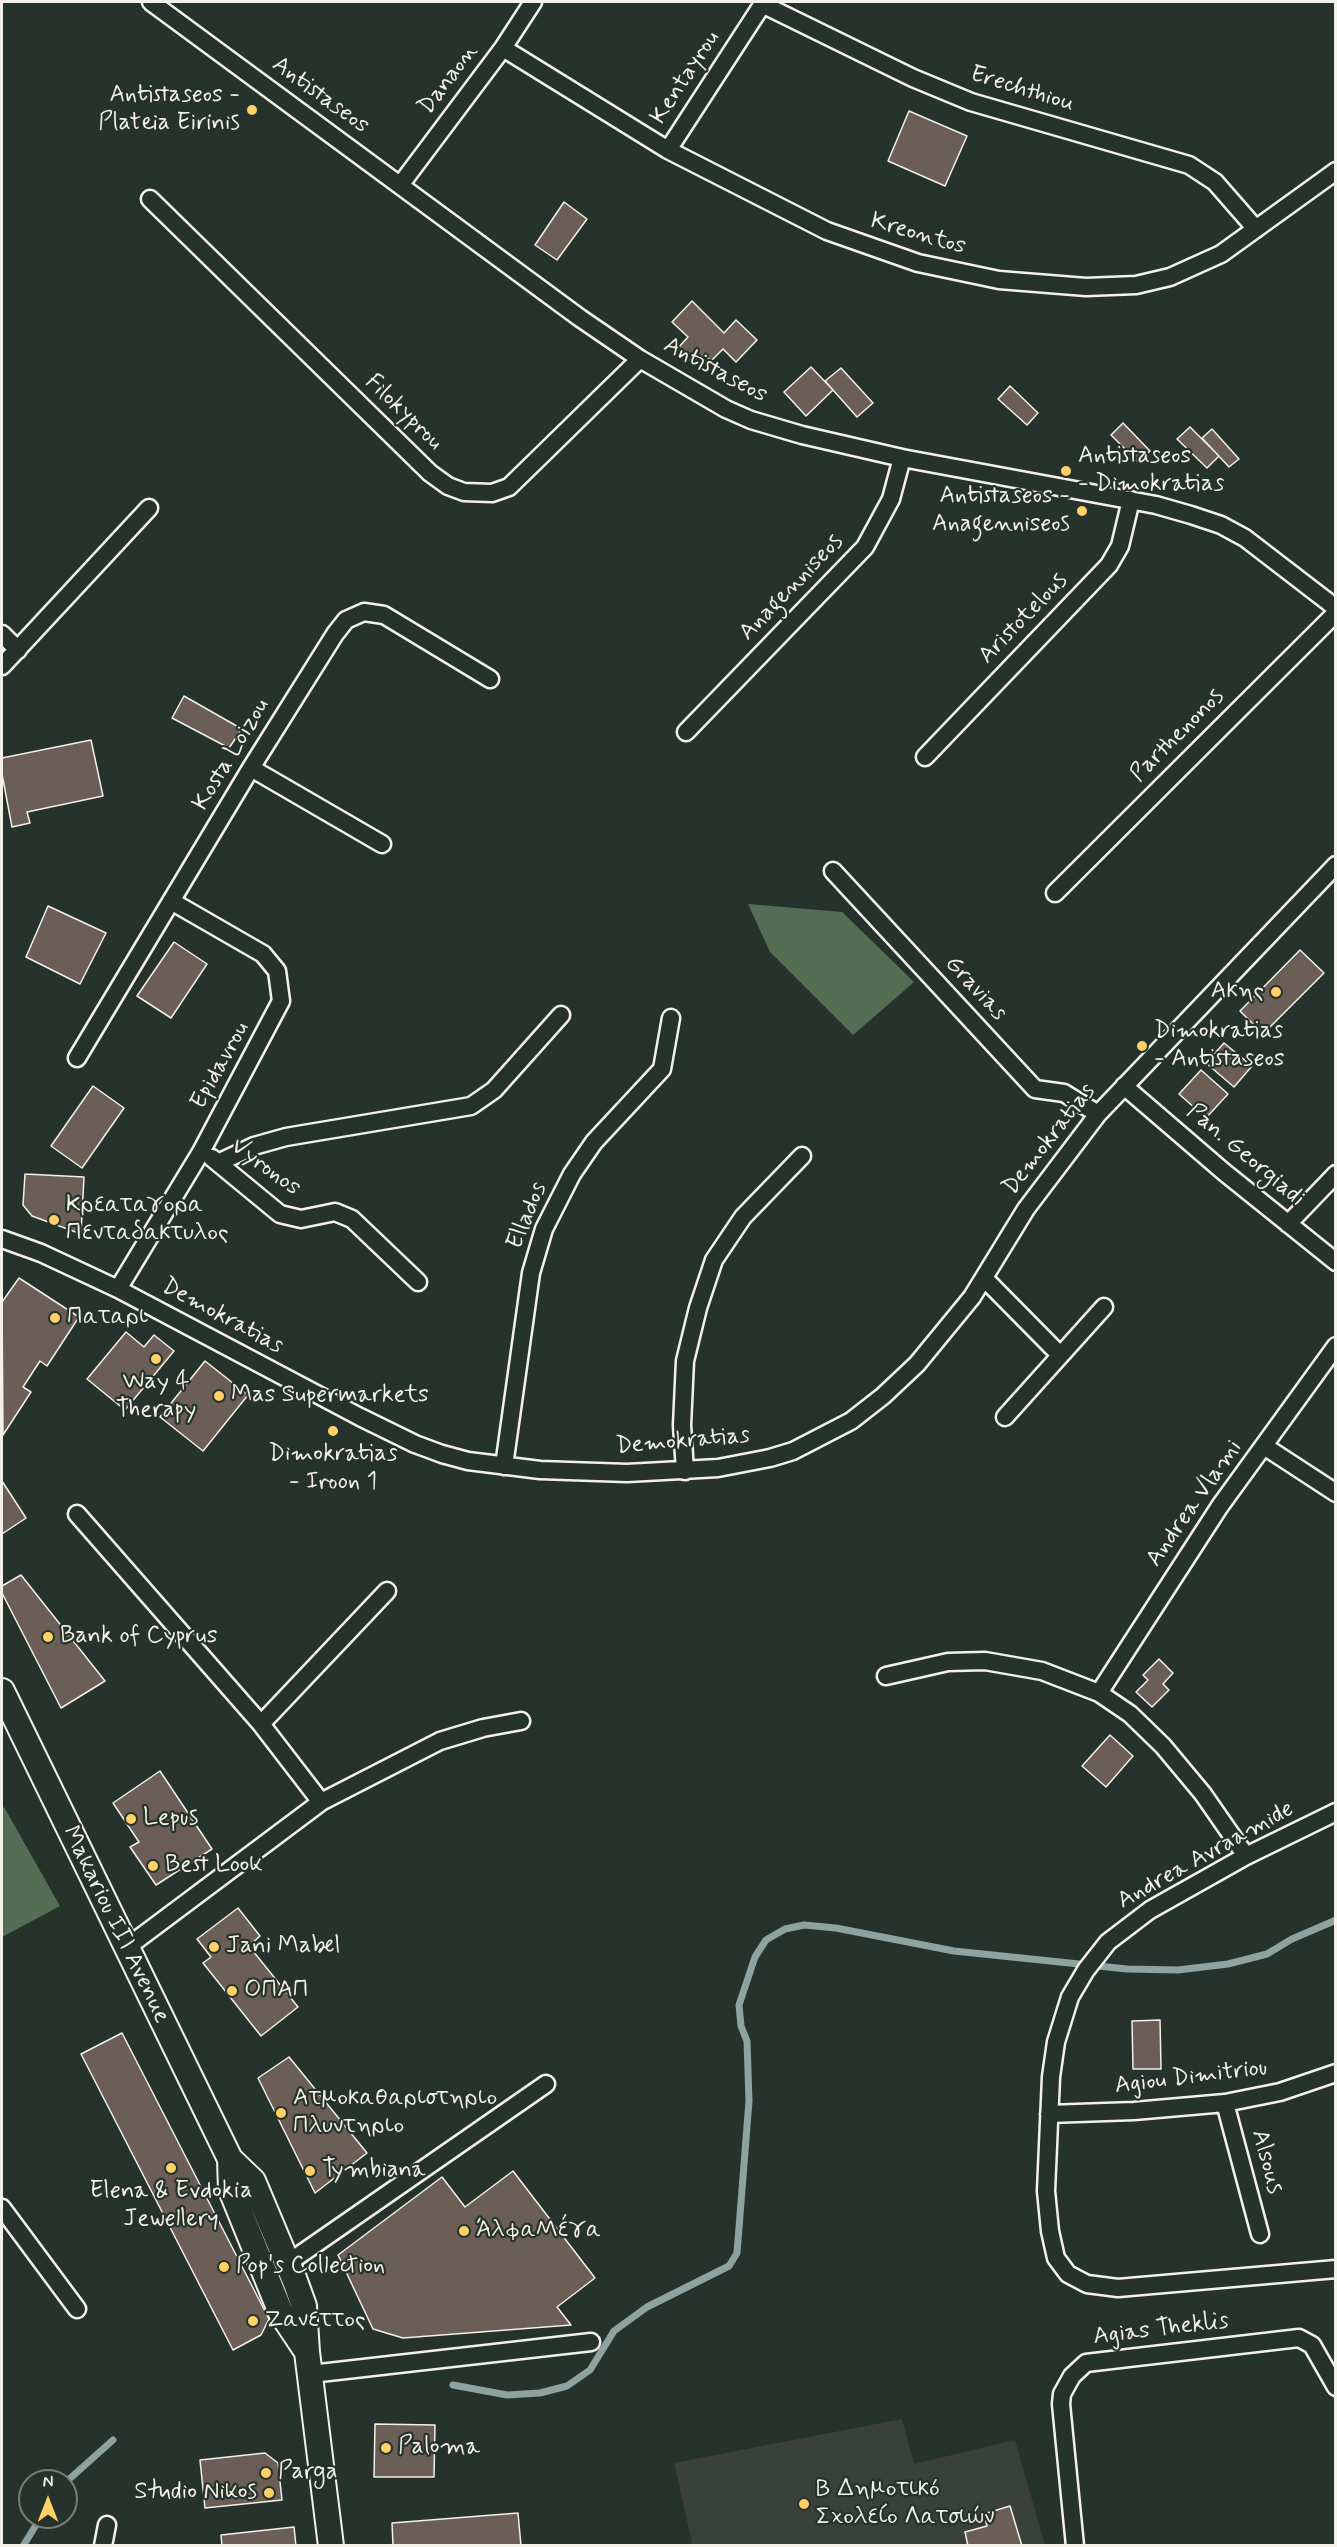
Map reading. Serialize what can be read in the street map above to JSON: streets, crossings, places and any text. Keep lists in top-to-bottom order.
{
  "streets": {
    "street": [
      "Kentayrou",
      "Danaon",
      "Erechthiou",
      "Antistaseos",
      "Kreontos",
      "Filokyprou",
      "Anagenniseos",
      "Aristotelous",
      "Parthenonos",
      "Kosta Loizou",
      "Gravias",
      "Epidavrou",
      "Demokratias",
      "Pan. Georgiadi",
      "Vyronos",
      "Ellados",
      "Andrea Vlami",
      "Andrea Avraamide",
      "Makariou III Avenue",
      "Agiou Dimitriou",
      "Alsous",
      "Agias Theklis"
    ]
  },
  "crossings": [
    ["Kentayrou", "Erechthiou"],
    ["Kentayrou", "Kreontos"],
    ["Danaon", "Antistaseos"],
    ["Danaon", "Kreontos"],
    ["Erechthiou", "Kreontos"],
    ["Antistaseos", "Filokyprou"],
    ["Antistaseos", "Anagenniseos"],
    ["Antistaseos", "Aristotelous"],
    ["Kosta Loizou", "Epidavrou"],
    ["Gravias", "Demokratias"],
    ["Epidavrou", "Demokratias"],
    ["Epidavrou", "Vyronos"],
    ["Demokratias", "Pan. Georgiadi"],
    ["Demokratias", "Ellados"],
    ["Andrea Avraamide", "Agiou Dimitriou"],
    ["Agiou Dimitriou", "Alsous"]
  ],
  "places": [
    "Antistaseos - Plateia Eirinis",
    "Antistaseos - Dimokratias",
    "Antistaseos - Anagenniseos",
    "Ακης",
    "Dimokratias - Antistaseos",
    "Κρεαταγορα Πενταδακτυλος",
    "Παταρι",
    "Way 4 Therapy",
    "Mas Supermarkets",
    "Dimokratias - Iroon 1",
    "Bank of Cyprus",
    "Lepus",
    "Best Look",
    "Jani Mabel",
    "ΟΠΑΠ",
    "Ατμοκαθαριστηριο Πλυντηριο",
    "Elena & Evdokia Jewellery",
    "Tymbiana",
    "ΆλφαΜέγα",
    "Pop's Collection",
    "Ζανεττος",
    "Paloma",
    "Parga",
    "Studio Nikos",
    "Β Δημοτικό Σχολείο Λατσιών"
  ],
  "north": "top"
}
